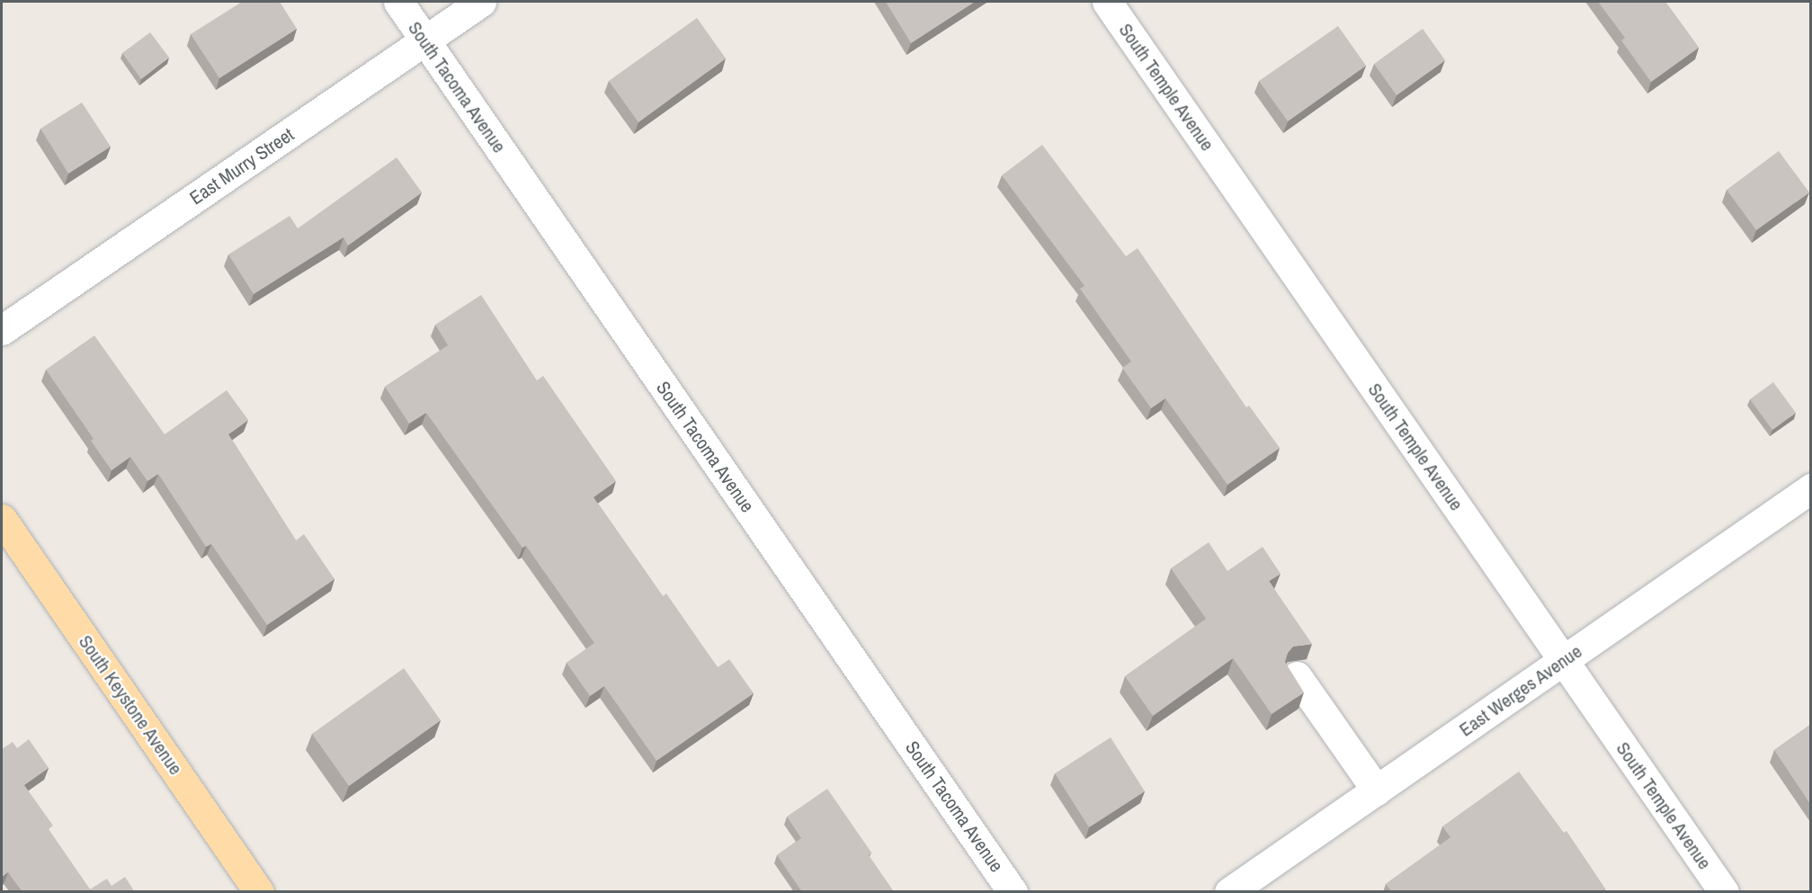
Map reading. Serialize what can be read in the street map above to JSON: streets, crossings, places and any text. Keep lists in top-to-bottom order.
{
  "streets": {
    "main road": ["South Keystone Avenue"],
    "street": [
      "South Tacoma Avenue",
      "South Temple Avenue",
      "East Murry Street",
      "East Werges Avenue"
    ]
  },
  "crossings": [
    ["South Tacoma Avenue", "East Murry Street"],
    ["South Temple Avenue", "East Werges Avenue"]
  ]
}
